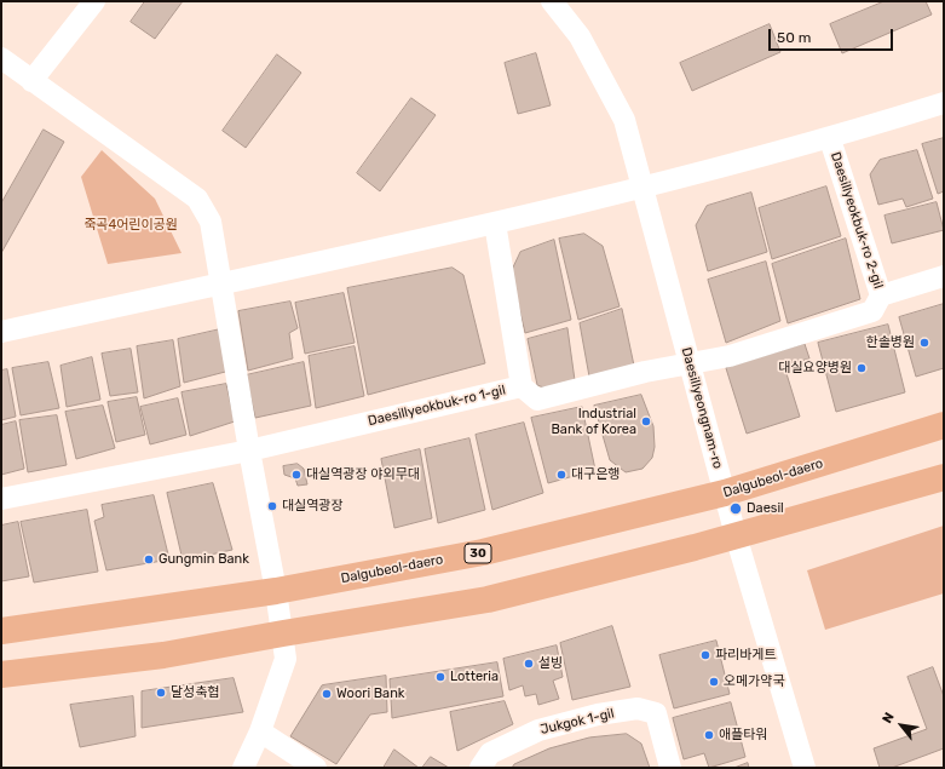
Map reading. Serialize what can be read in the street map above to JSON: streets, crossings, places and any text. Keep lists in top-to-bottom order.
{
  "streets": {
    "main road": ["Dalgubeol-daero", "30"],
    "street": [
      "Daesillyeokbuk-ro 2-gil",
      "Daesillyeokbuk-ro 1-gil",
      "Daesillyeongnam-ro",
      "Jukgok 1-gil"
    ]
  },
  "crossings": [
    ["Daesillyeokbuk-ro 2-gil", "Daesillyeongnam-ro"],
    ["Daesillyeongnam-ro", "Dalgubeol-daero"]
  ],
  "parks": ["죽곡4어린이공원"],
  "places": [
    "한솔병원",
    "대실요양병원",
    "Industrial Bank of Korea",
    "대실역광장 야외무대",
    "대구은행",
    "대실역광장",
    "Daesil",
    "Gungmin Bank",
    "파리바게트",
    "설빙",
    "Lotteria",
    "오메가약국",
    "달성축협",
    "Woori Bank",
    "애플타워"
  ],
  "scale_bar": "50 m",
  "north": "top left"
}
